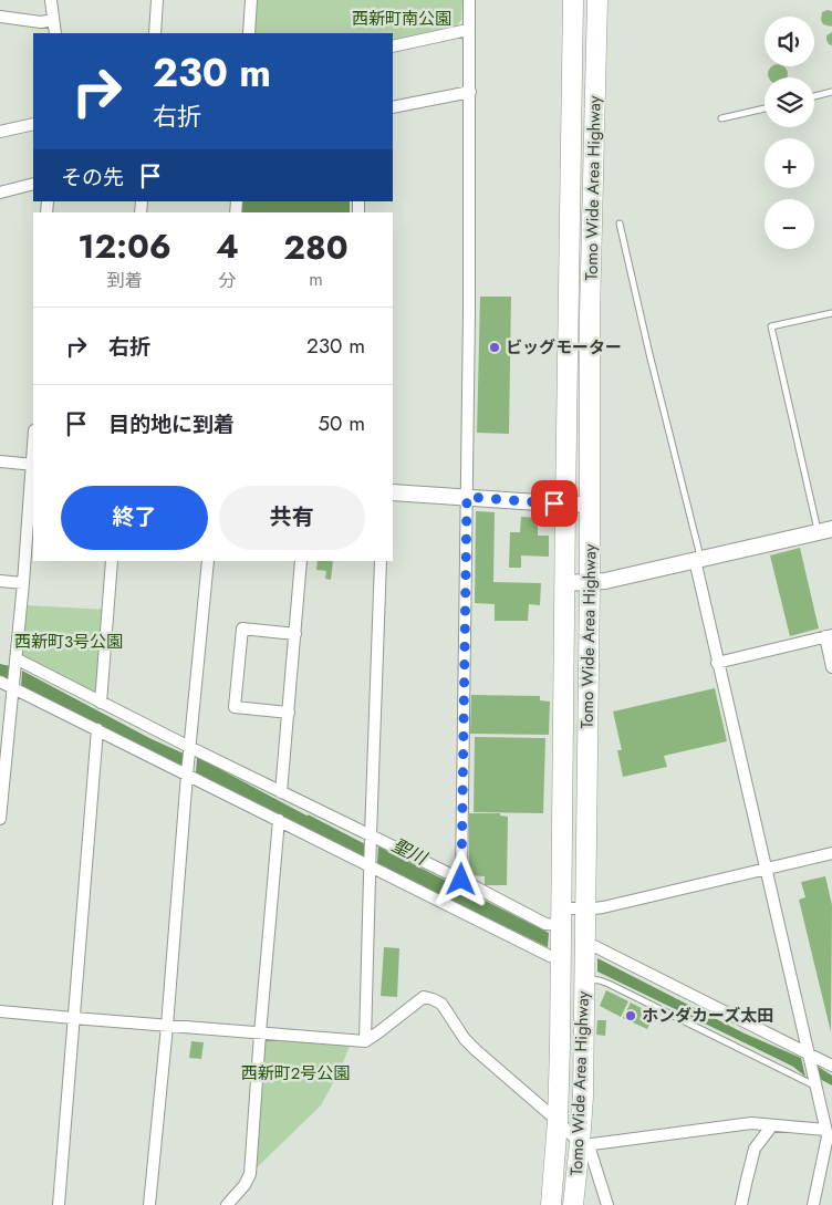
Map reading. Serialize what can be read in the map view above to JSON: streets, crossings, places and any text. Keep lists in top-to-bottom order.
{
  "streets": {
    "highway": ["Tomo Wide Area Highway"]
  },
  "water": ["聖川"],
  "parks": ["西新町南公園", "西新町3号公園", "西新町2号公園"],
  "places": ["ビッグモーター", "ホンダカーズ太田"],
  "page": {
    "map_buttons": ["+", "−"],
    "turn": ["230 m", "右折"],
    "then": "その先",
    "eta": [
      "12:06",
      "到着",
      "4",
      "分",
      "280",
      "m"
    ],
    "list": [
      {
        "name": "右折",
        "value": "230 m"
      },
      {
        "name": "目的地に到着",
        "value": "50 m"
      }
    ],
    "buttons": ["終了", "共有"]
  }
}
